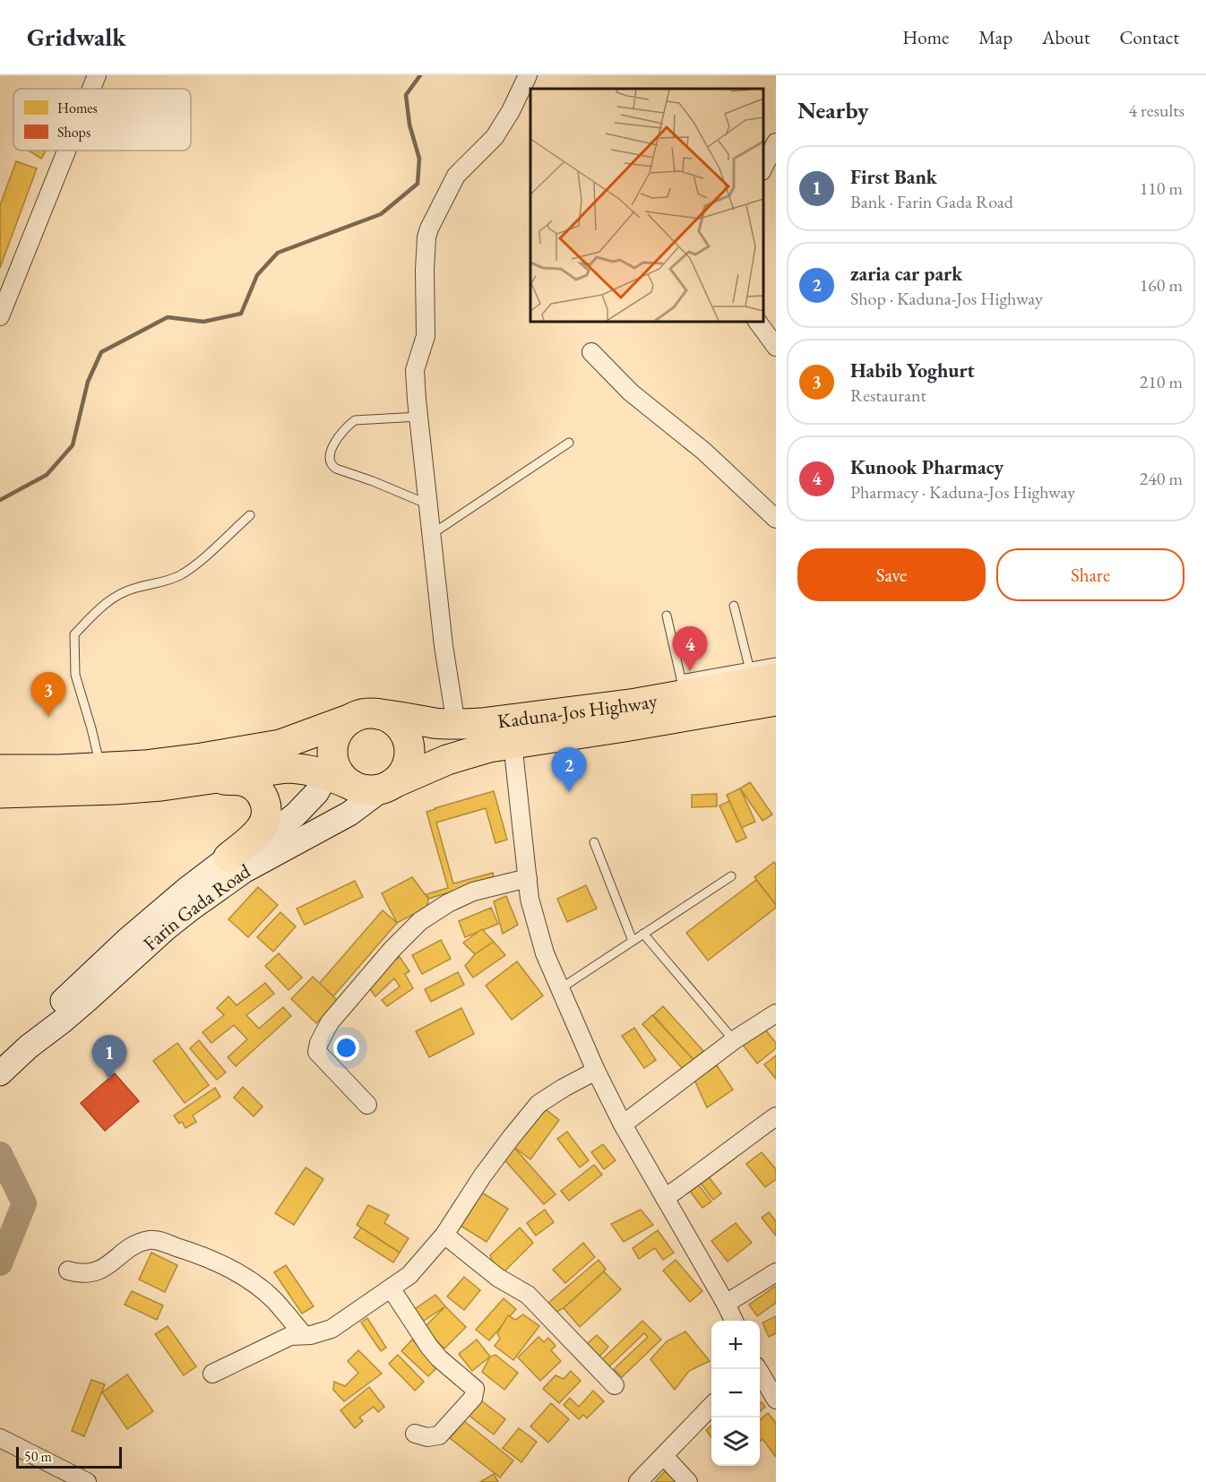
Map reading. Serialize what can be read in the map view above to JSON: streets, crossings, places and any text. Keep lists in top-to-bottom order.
{
  "streets": {
    "highway": ["Kaduna-Jos Highway"],
    "main road": ["Farin Gada Road"]
  },
  "crossings": [
    ["Kaduna-Jos Highway", "Farin Gada Road"]
  ],
  "legend": ["Homes", "Shops"],
  "scale_bar": "50 m",
  "page": {
    "header": "Gridwalk",
    "nav": [
      "Home",
      "Map",
      "About",
      "Contact"
    ],
    "heading": ["Nearby", "4 results"],
    "list": [
      {
        "mark": "1",
        "name": "First Bank",
        "note": "Bank · Farin Gada Road",
        "value": "110 m"
      },
      {
        "mark": "2",
        "name": "zaria car park",
        "note": "Shop · Kaduna-Jos Highway",
        "value": "160 m"
      },
      {
        "mark": "3",
        "name": "Habib Yoghurt",
        "note": "Restaurant",
        "value": "210 m"
      },
      {
        "mark": "4",
        "name": "Kunook Pharmacy",
        "note": "Pharmacy · Kaduna-Jos Highway",
        "value": "240 m"
      }
    ],
    "buttons": ["Save", "Share"],
    "pins": [
      "4",
      "3",
      "2",
      "1"
    ],
    "map_buttons": ["+", "−"],
    "scale": "50 m"
  }
}
